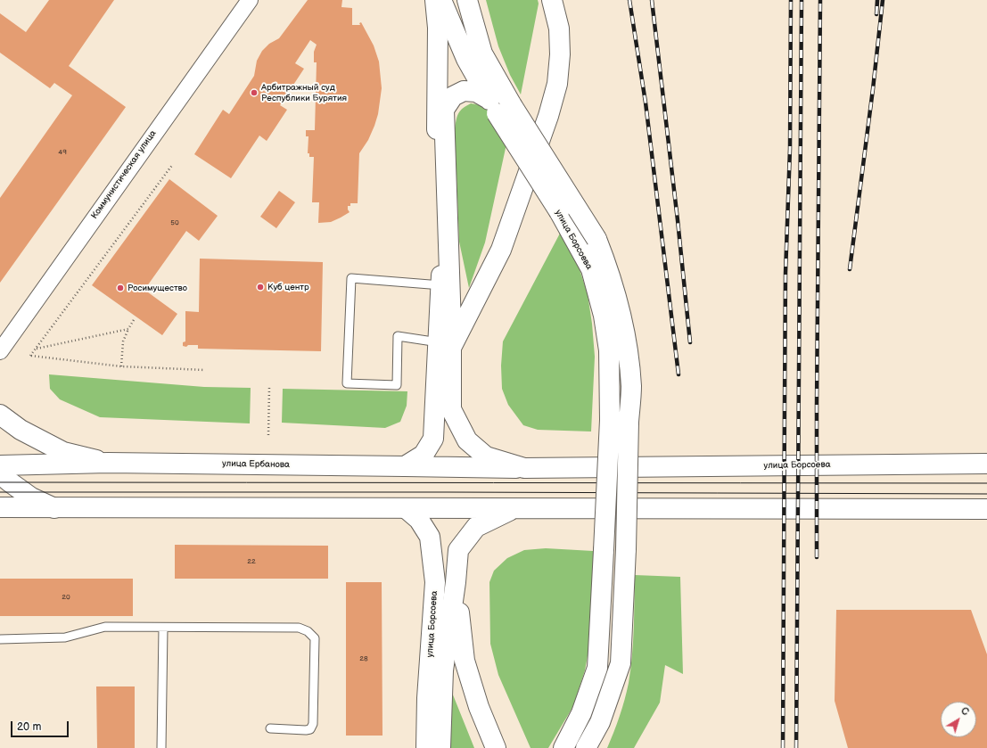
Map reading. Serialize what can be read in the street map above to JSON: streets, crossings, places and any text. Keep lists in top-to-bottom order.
{
  "streets": {
    "main road": ["улица Борсоева", "улица Ербанова"],
    "street": ["Коммунистическая улица"]
  },
  "crossings": [
    ["улица Борсоева", "улица Ербанова"]
  ],
  "places": ["Арбитражный суд Республики Бурятия", "Куб центр", "Росимущество"],
  "house_numbers": [
    "49",
    "50",
    "22",
    "20",
    "28"
  ],
  "scale_bar": "20 m",
  "north": "top right"
}
